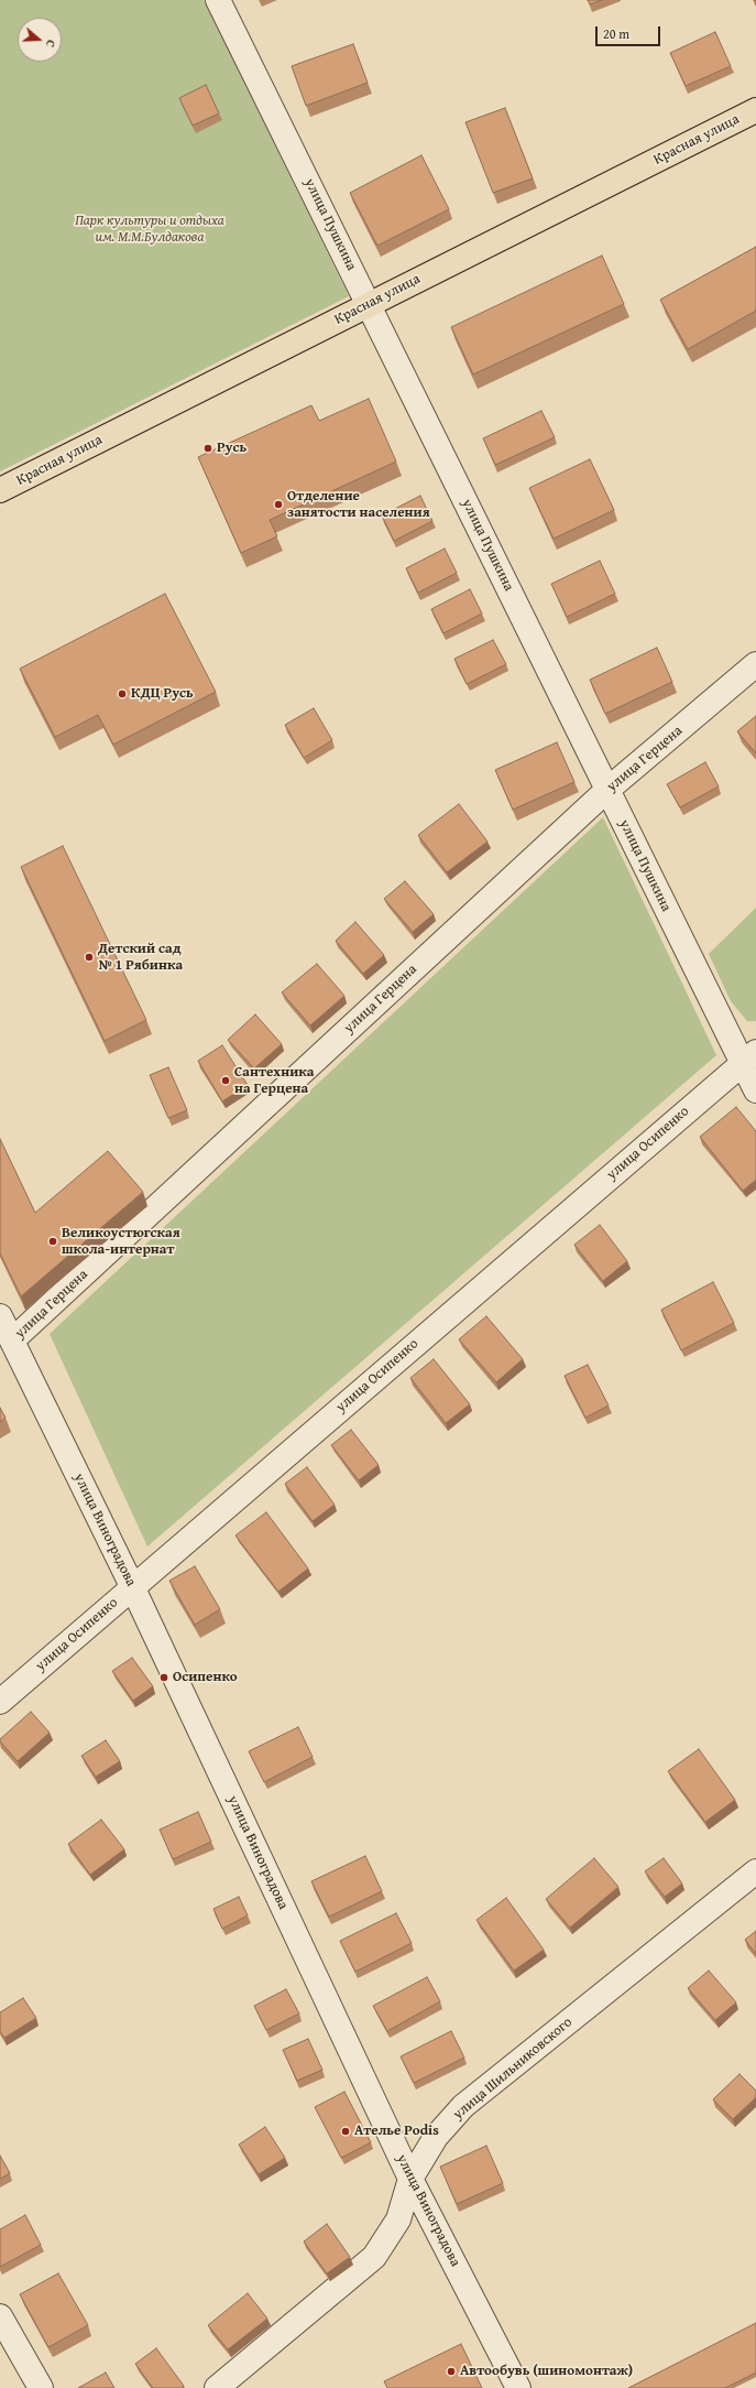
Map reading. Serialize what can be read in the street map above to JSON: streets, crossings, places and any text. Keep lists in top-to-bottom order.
{
  "streets": {
    "main road": ["Красная улица"],
    "street": [
      "улица Пушкина",
      "улица Герцена",
      "улица Осипенко",
      "улица Виноградова",
      "улица Шильниковского"
    ]
  },
  "crossings": [
    ["Красная улица", "улица Пушкина"],
    ["улица Пушкина", "улица Герцена"],
    ["улица Пушкина", "улица Осипенко"],
    ["улица Герцена", "улица Виноградова"],
    ["улица Осипенко", "улица Виноградова"],
    ["улица Виноградова", "улица Шильниковского"]
  ],
  "parks": ["Парк культуры и отдыха им. М.М.Булдакова"],
  "places": [
    "Русь",
    "Отделение занятости населения",
    "КДЦ Русь",
    "Детский сад № 1 Рябинка",
    "Сантехника на Герцена",
    "Великоустюгская школа-интернат",
    "Осипенко",
    "Ателье Podis",
    "Автообувь (шиномонтаж)"
  ],
  "scale_bar": "20 m",
  "north": "right"
}
